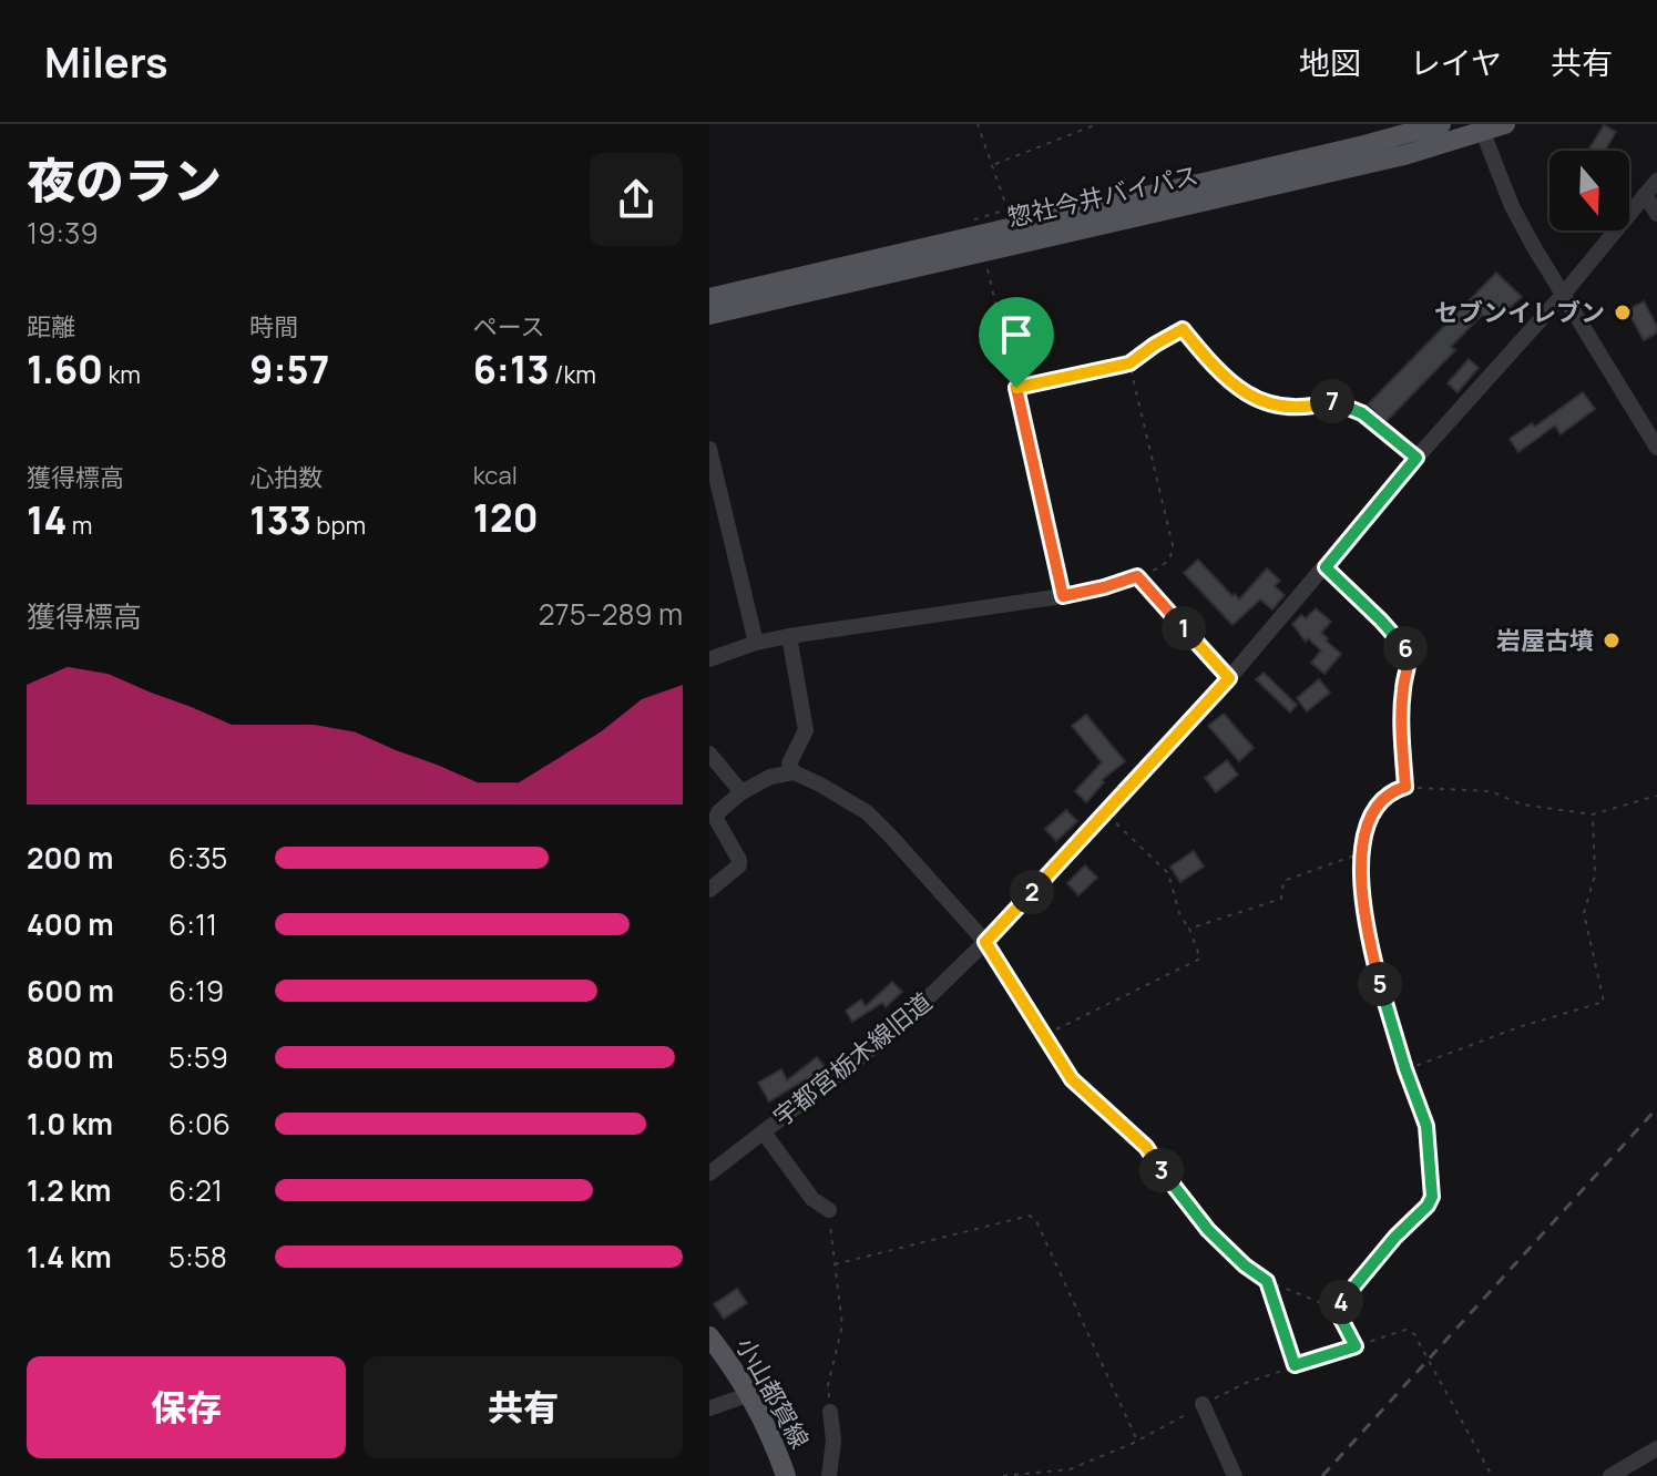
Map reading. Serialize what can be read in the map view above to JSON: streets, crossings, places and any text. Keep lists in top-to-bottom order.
{
  "streets": {
    "main road": ["惣社今井バイパス", "小山都賀線"],
    "street": ["宇都宮栃木線旧道"]
  },
  "places": ["セブンイレブン", "岩屋古墳"],
  "north": "bottom",
  "page": {
    "header": "Milers",
    "nav": ["地図", "レイヤ", "共有"],
    "heading": ["夜のラン", "19:39"],
    "stats": [
      ["距離", "1.60 km"],
      ["時間", "9:57"],
      ["ペース", "6:13 /km"],
      ["獲得標高", "14 m"],
      ["心拍数", "133 bpm"],
      ["kcal", "120"]
    ],
    "pins": [
      "7",
      "1",
      "6",
      "2",
      "5",
      "3",
      "4"
    ],
    "chart": ["獲得標高", "275–289 m"],
    "list": [
      {
        "name": "200 m",
        "note": "6:35"
      },
      {
        "name": "400 m",
        "note": "6:11"
      },
      {
        "name": "600 m",
        "note": "6:19"
      },
      {
        "name": "800 m",
        "note": "5:59"
      },
      {
        "name": "1.0 km",
        "note": "6:06"
      },
      {
        "name": "1.2 km",
        "note": "6:21"
      },
      {
        "name": "1.4 km",
        "note": "5:58"
      }
    ],
    "buttons": ["保存", "共有"]
  }
}
